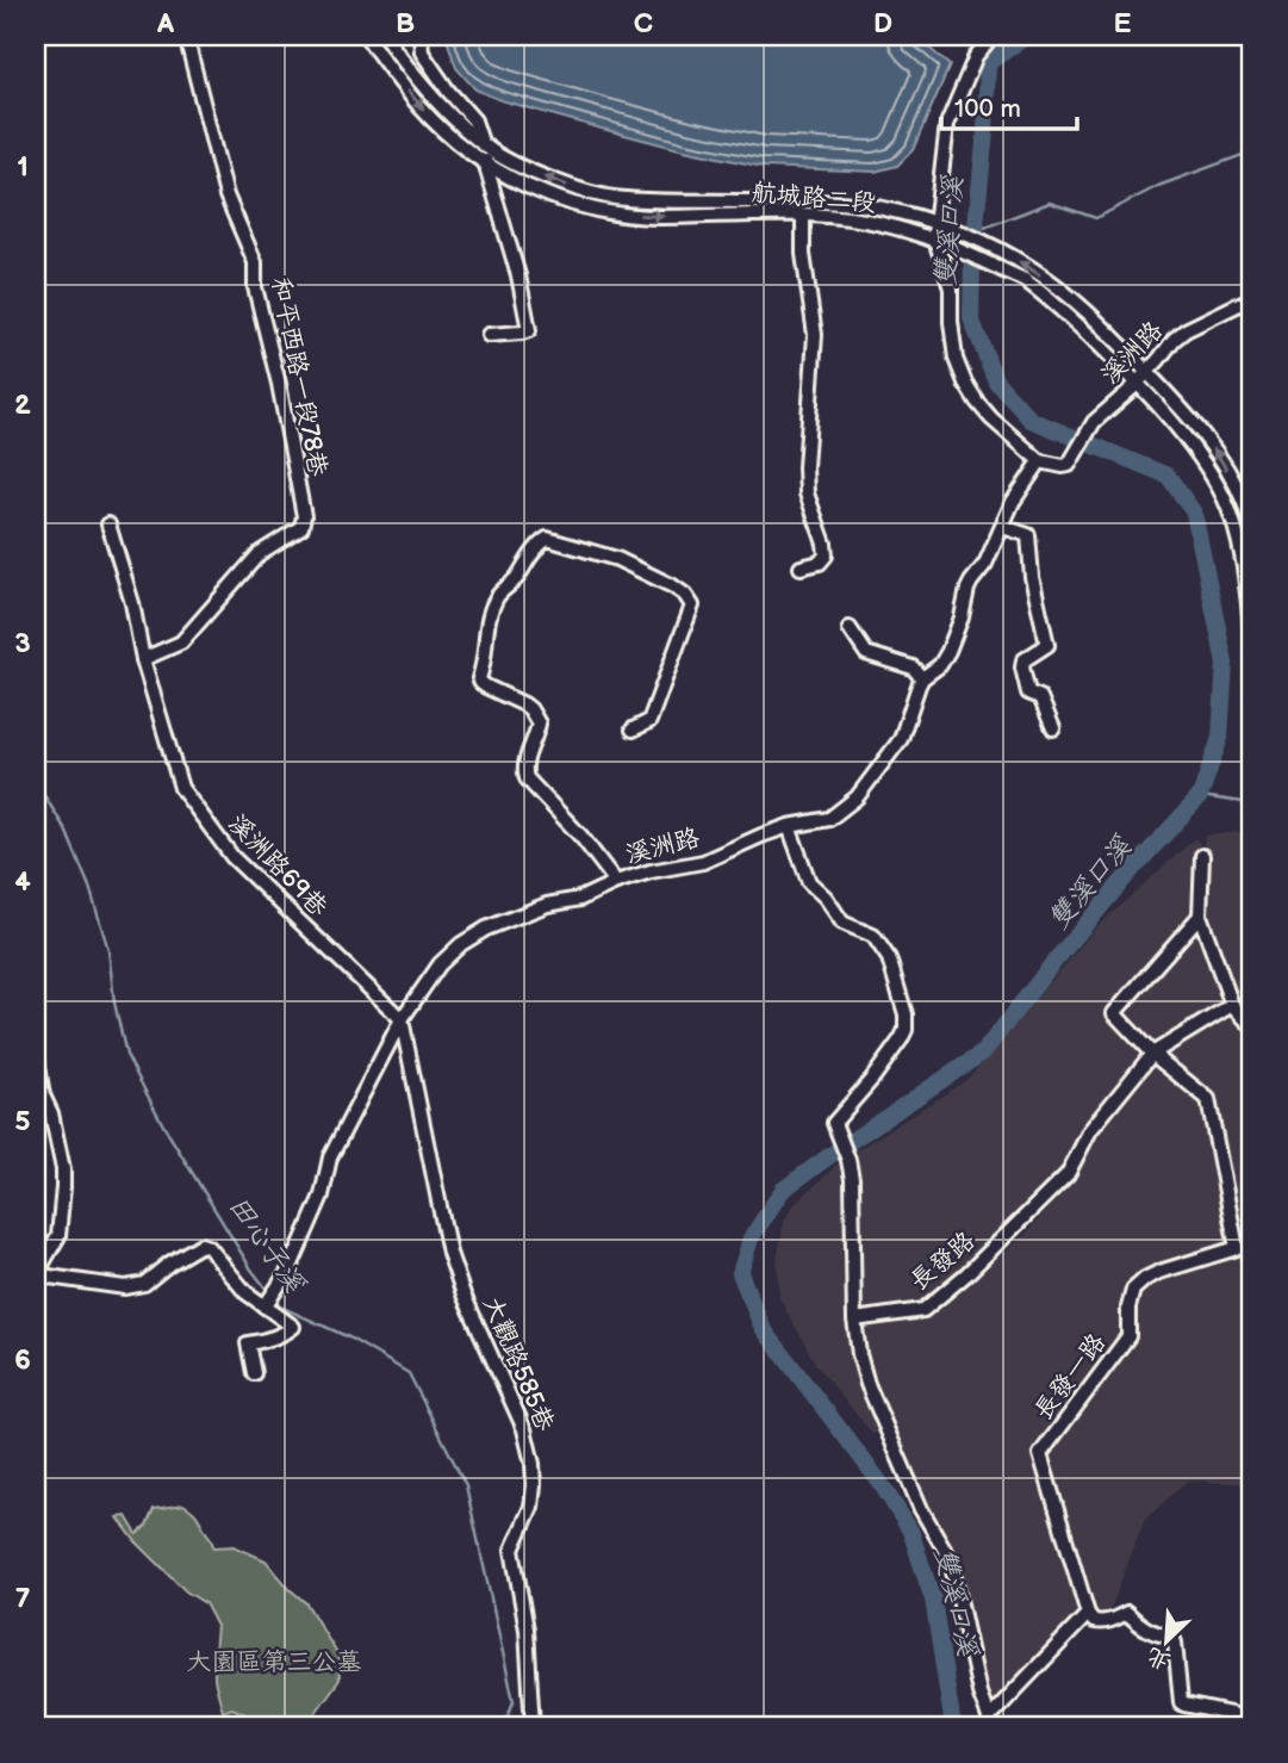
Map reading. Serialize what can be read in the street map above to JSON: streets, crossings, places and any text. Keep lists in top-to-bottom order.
{
  "streets": {
    "street": [
      "航城路二段",
      "溪洲路",
      "和平西路一段78巷",
      "溪洲路69巷",
      "長發路",
      "大觀路585巷",
      "長發一路"
    ]
  },
  "crossings": [
    ["航城路二段", "溪洲路"],
    ["溪洲路", "溪洲路69巷"],
    ["溪洲路", "大觀路585巷"],
    ["和平西路一段78巷", "溪洲路69巷"],
    ["溪洲路69巷", "大觀路585巷"],
    ["長發路", "長發一路"]
  ],
  "water": ["雙溪口溪", "田心子溪"],
  "parks": ["大園區第三公墓"],
  "scale_bar": "100 m",
  "north": "bottom left",
  "grid": {
    "columns": [
      "A",
      "B",
      "C",
      "D",
      "E"
    ],
    "rows": [
      "1",
      "2",
      "3",
      "4",
      "5",
      "6",
      "7"
    ]
  }
}
